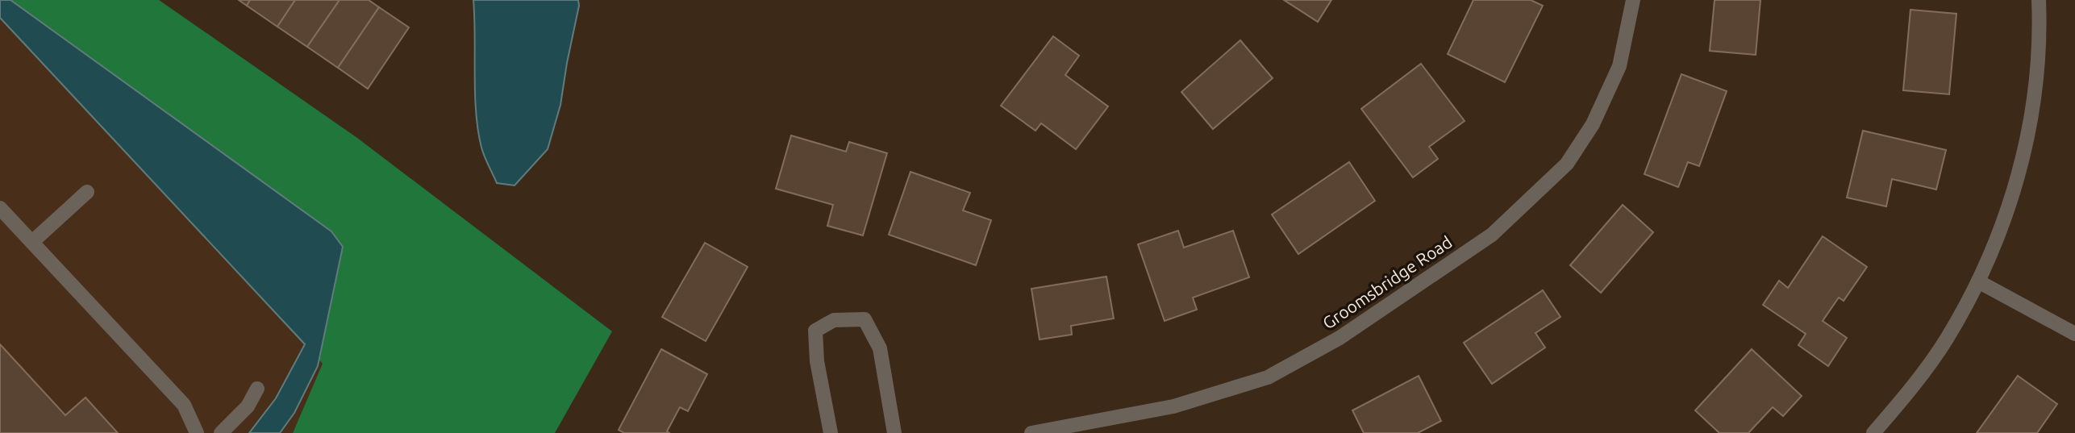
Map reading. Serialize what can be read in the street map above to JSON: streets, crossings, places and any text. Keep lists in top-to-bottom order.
{
  "streets": {
    "street": ["Groomsbridge Road"]
  }
}
